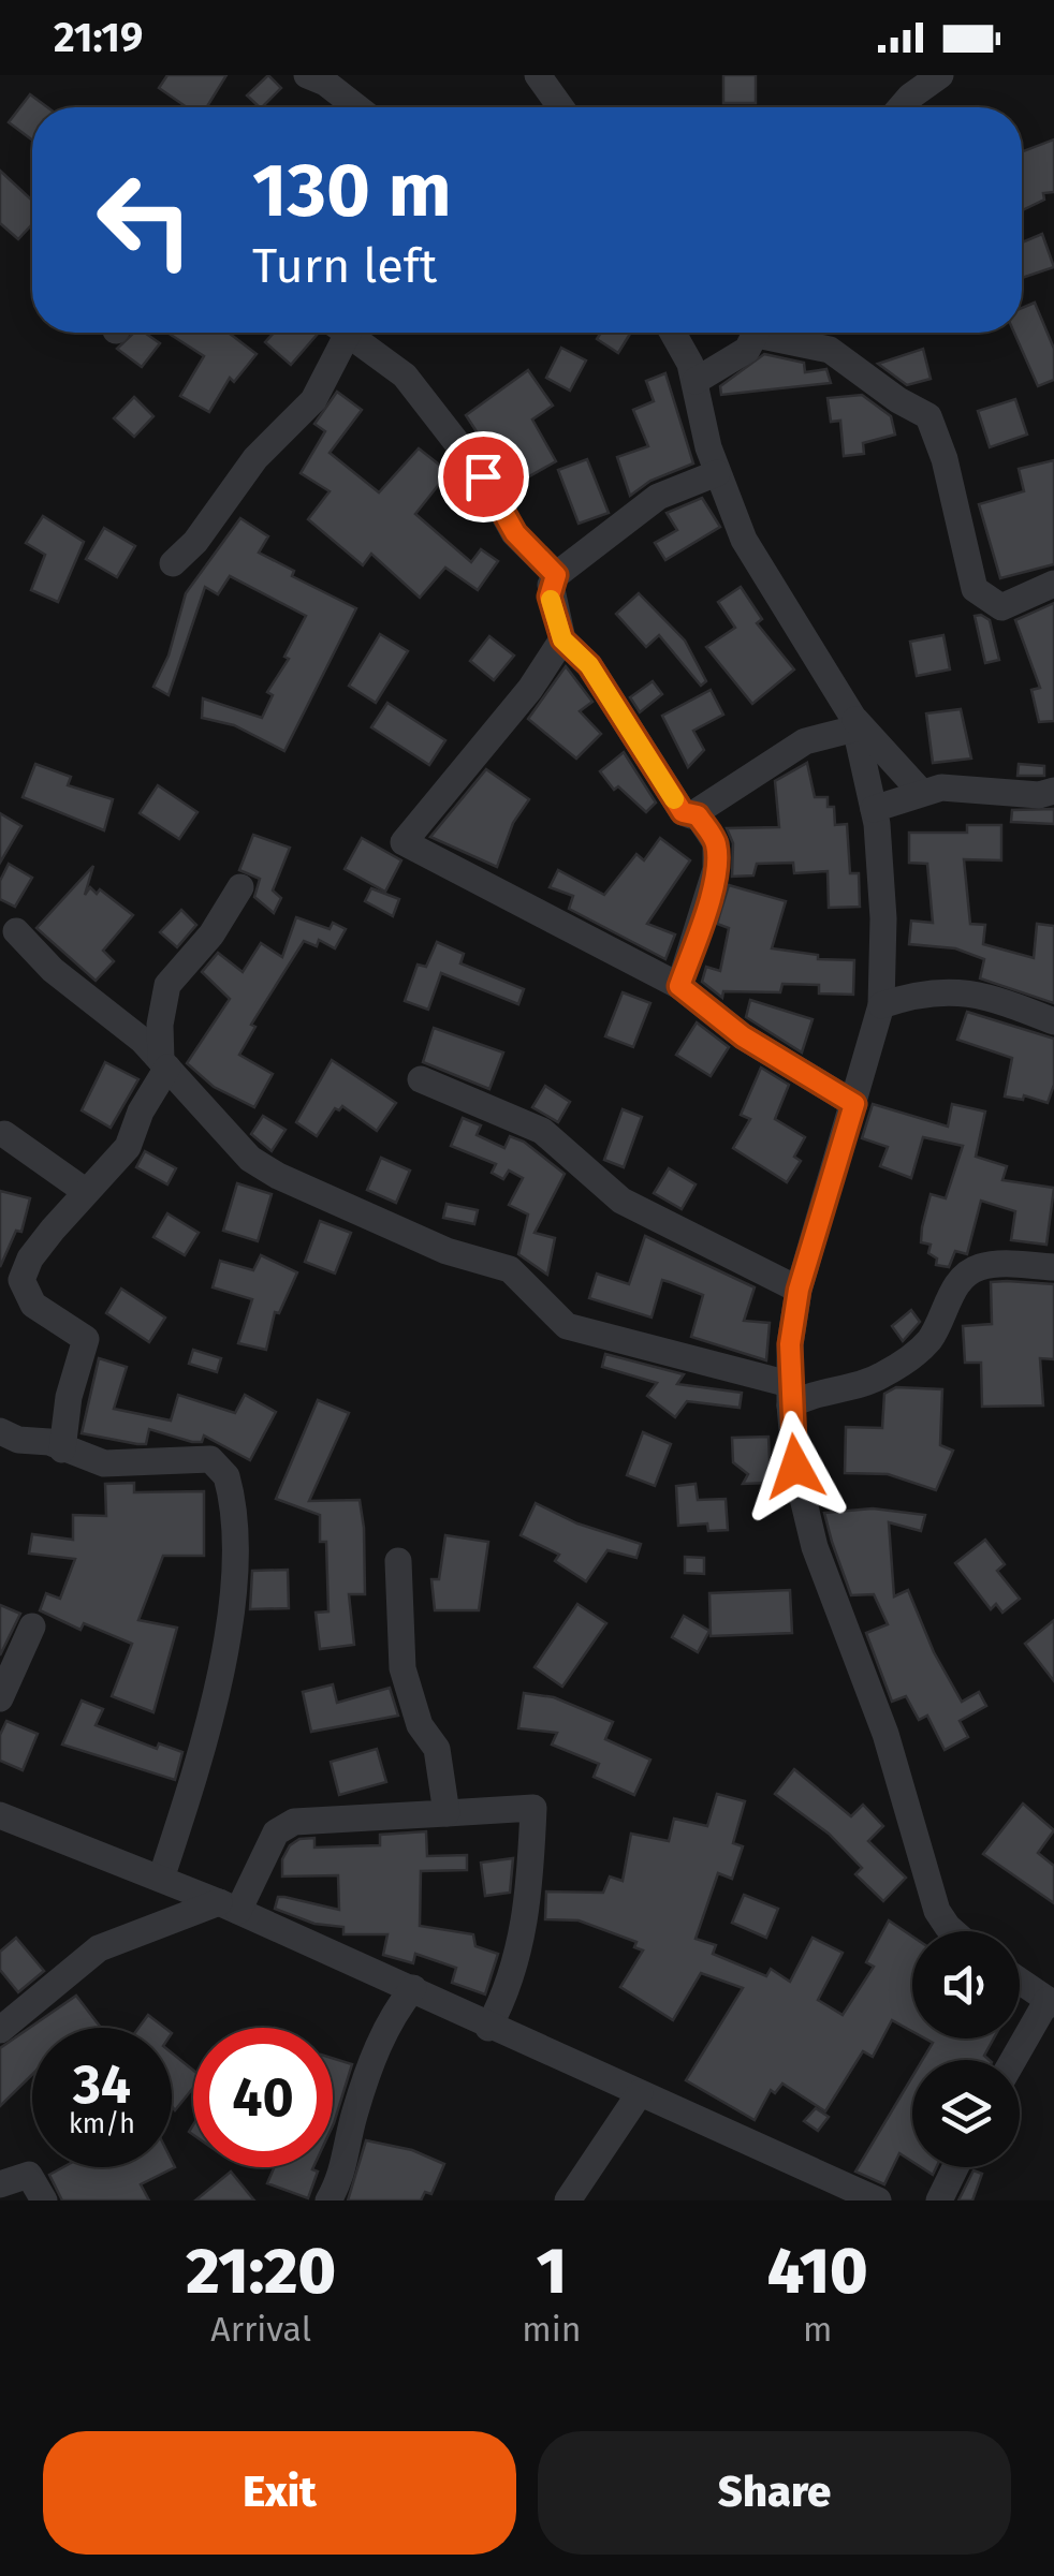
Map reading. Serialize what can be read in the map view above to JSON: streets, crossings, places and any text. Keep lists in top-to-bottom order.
{
  "page": {
    "status": "21:19",
    "turn": ["130 m", "Turn left"],
    "speed": "34 km/h",
    "limit": "40",
    "eta": [
      "21:20",
      "Arrival",
      "1",
      "min",
      "410",
      "m"
    ],
    "buttons": ["Exit", "Share"]
  }
}
